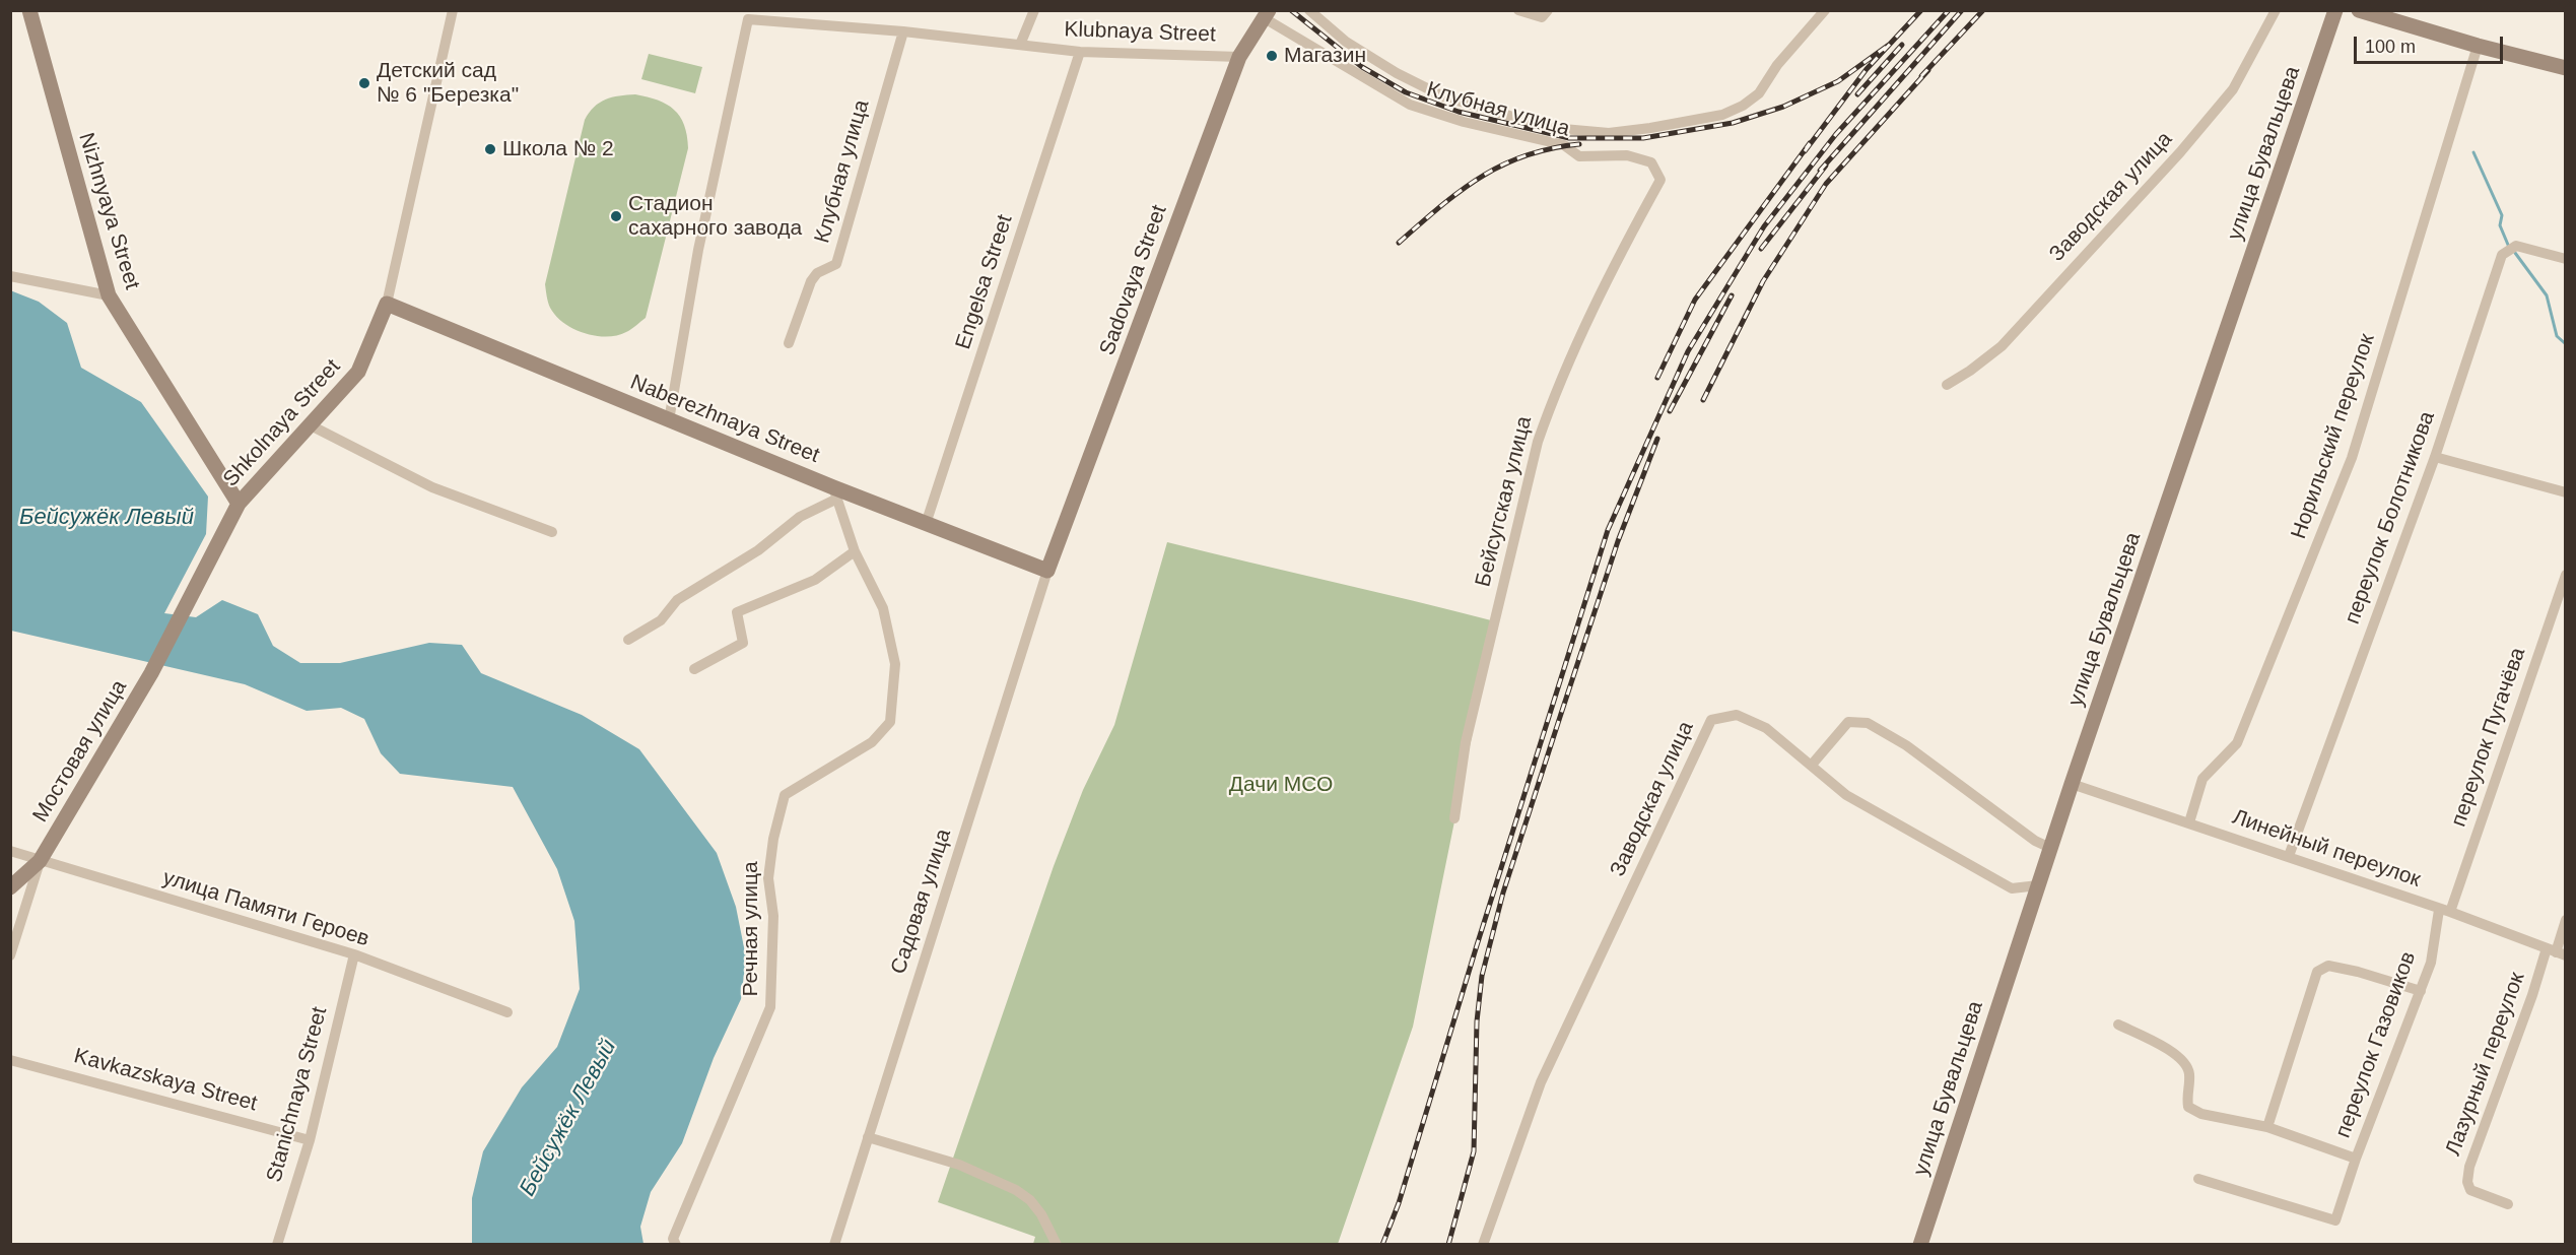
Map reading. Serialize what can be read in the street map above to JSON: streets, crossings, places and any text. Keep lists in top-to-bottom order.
{
  "streets": {
    "street": [
      "Klubnaya Street",
      "Клубная улица",
      "улица Бувальцева",
      "Заводская улица",
      "Nizhnyaya Street",
      "Sadovaya Street",
      "Engelsa Street",
      "Naberezhnaya Street",
      "Shkolnaya Street",
      "Норильский переулок",
      "Бейсугская улица",
      "переулок Болотникова",
      "переулок Пугачёва",
      "Мостовая улица",
      "Линейный переулок",
      "Садовая улица",
      "улица Памяти Героев",
      "Речная улица",
      "переулок Газовиков",
      "Лазурный переулок",
      "Kavkazskaya Street",
      "Stanichnaya Street"
    ]
  },
  "crossings": [
    ["Klubnaya Street", "Клубная улица"],
    ["Klubnaya Street", "Sadovaya Street"],
    ["Klubnaya Street", "Engelsa Street"],
    ["Клубная улица", "Sadovaya Street"],
    ["Клубная улица", "Бейсугская улица"],
    ["улица Бувальцева", "Заводская улица"],
    ["улица Бувальцева", "Линейный переулок"],
    ["Nizhnyaya Street", "Shkolnaya Street"],
    ["Sadovaya Street", "Naberezhnaya Street"],
    ["Sadovaya Street", "Садовая улица"],
    ["Engelsa Street", "Naberezhnaya Street"],
    ["Naberezhnaya Street", "Shkolnaya Street"],
    ["Naberezhnaya Street", "Садовая улица"],
    ["Naberezhnaya Street", "Речная улица"],
    ["Shkolnaya Street", "Мостовая улица"],
    ["Норильский переулок", "Линейный переулок"],
    ["переулок Болотникова", "Линейный переулок"],
    ["переулок Пугачёва", "Линейный переулок"],
    ["переулок Пугачёва", "переулок Газовиков"],
    ["Мостовая улица", "улица Памяти Героев"],
    ["Линейный переулок", "переулок Газовиков"],
    ["Линейный переулок", "Лазурный переулок"],
    ["улица Памяти Героев", "Stanichnaya Street"],
    ["Kavkazskaya Street", "Stanichnaya Street"]
  ],
  "water": ["Бейсужёк Левый"],
  "parks": ["Дачи МСО"],
  "places": [
    "Магазин",
    "Детский сад № 6 \"Березка\"",
    "Школа № 2",
    "Стадион сахарного завода"
  ],
  "scale_bar": "100 m"
}
